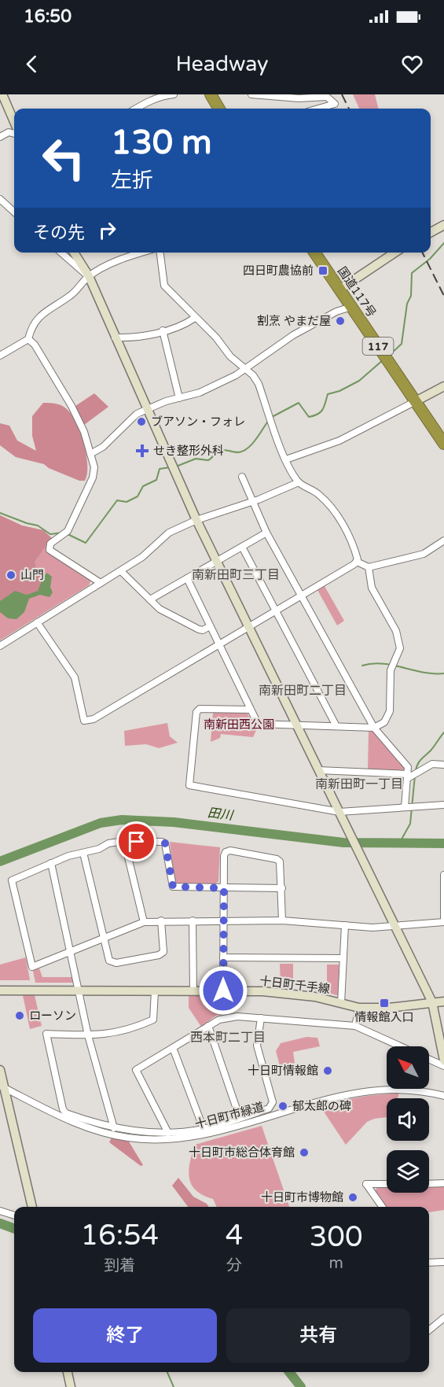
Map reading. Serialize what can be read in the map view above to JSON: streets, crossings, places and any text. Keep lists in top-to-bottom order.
{
  "streets": {
    "highway": ["国道117号", "117"],
    "street": ["十日町千手線", "十日町市緑道"]
  },
  "districts": [
    "南新田町三丁目",
    "南新田町二丁目",
    "南新田町一丁目",
    "西本町二丁目"
  ],
  "water": ["田川"],
  "parks": ["南新田西公園"],
  "places": {
    "transit": ["四日町農協前", "情報館入口"],
    "other": [
      "割烹 やまだ屋",
      "ブアソン・フォレ",
      "山門",
      "ローソン",
      "十日町情報館",
      "郁太郎の碑",
      "十日町市総合体育館",
      "十日町市博物館"
    ],
    "health": ["せき整形外科"]
  },
  "north": "top left",
  "page": {
    "status": "16:50",
    "header": "Headway",
    "turn": ["130 m", "左折"],
    "then": "その先",
    "eta": [
      "16:54",
      "到着",
      "4",
      "分",
      "300",
      "m"
    ],
    "buttons": ["終了", "共有"]
  }
}
